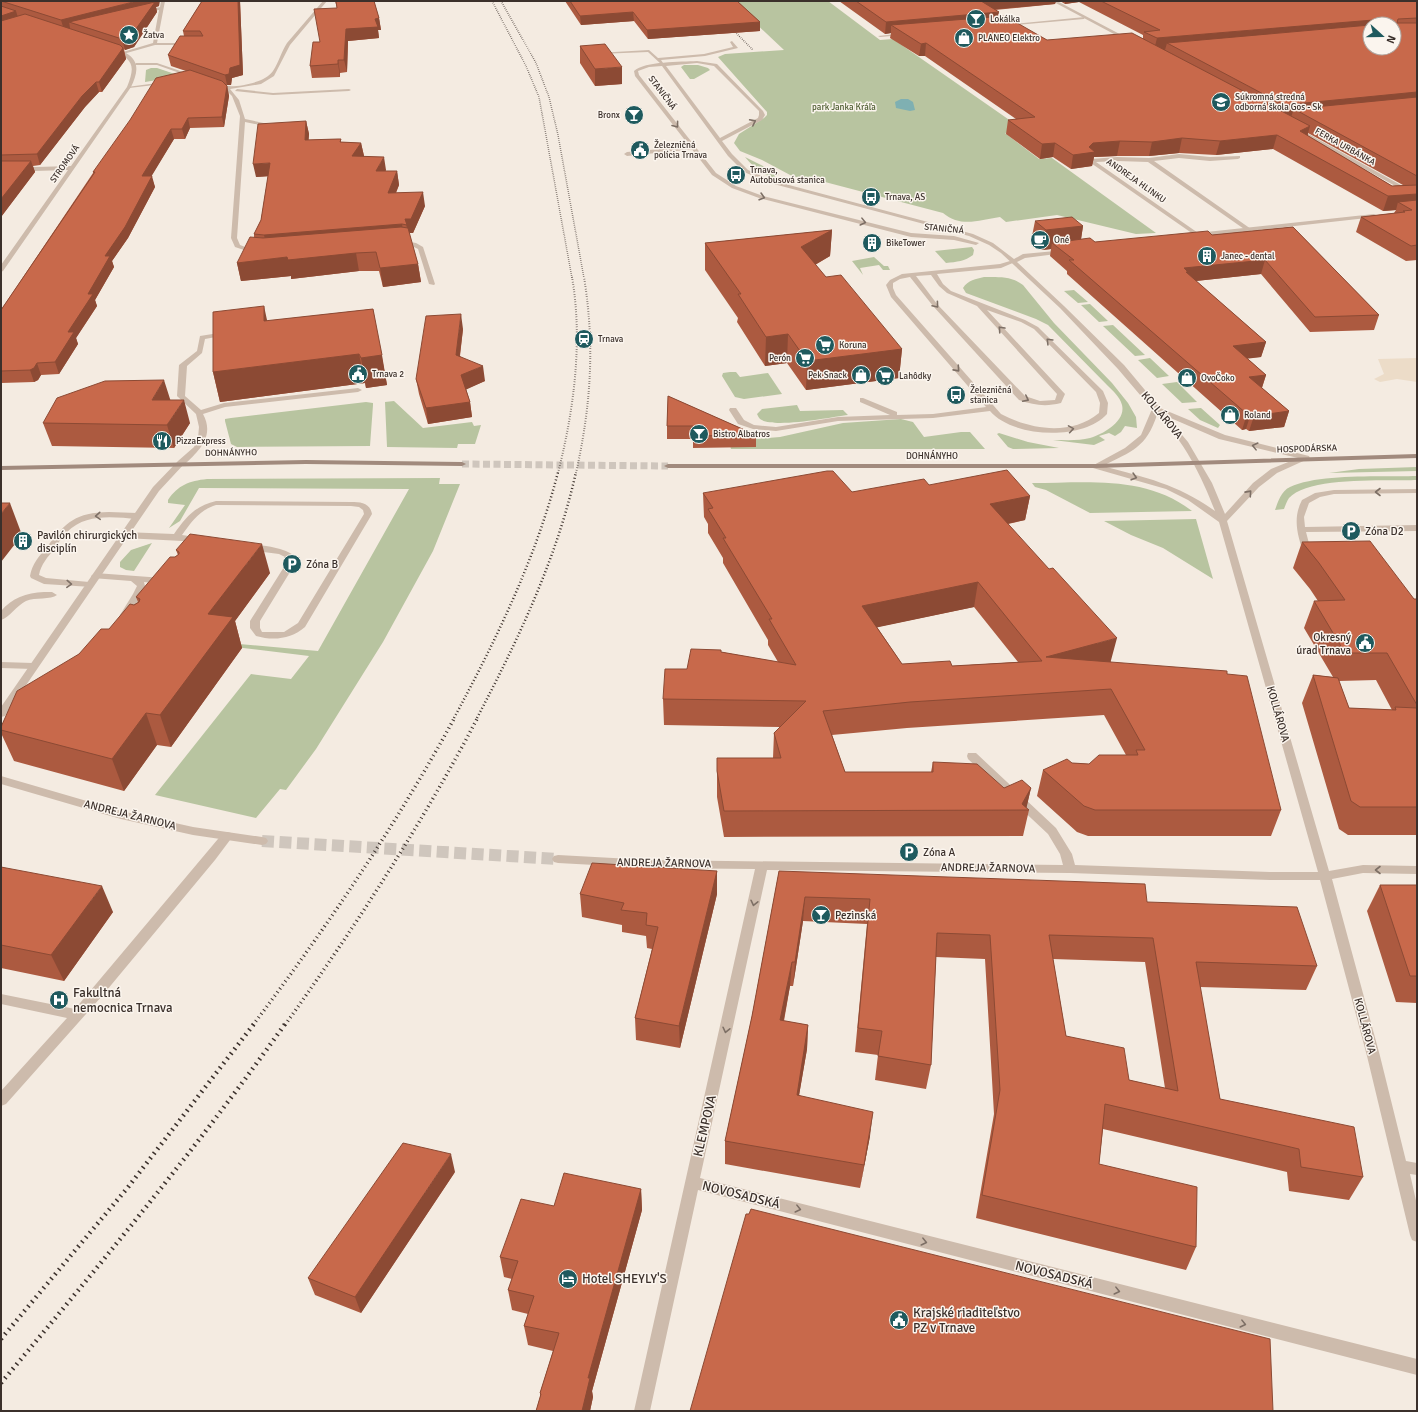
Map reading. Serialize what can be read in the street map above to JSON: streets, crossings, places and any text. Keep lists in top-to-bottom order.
{
  "streets": {
    "street": [
      "STANIČNÁ",
      "FERKA URBÁNKA",
      "STROMOVÁ",
      "ANDREJA HLINKU",
      "KOLLÁROVA",
      "HOSPODÁRSKA",
      "DOHNÁNYHO",
      "ANDREJA ŽARNOVA",
      "KLEMPOVA",
      "NOVOSADSKÁ"
    ]
  },
  "crossings": [
    ["STANIČNÁ", "KOLLÁROVA"],
    ["KOLLÁROVA", "HOSPODÁRSKA"],
    ["KOLLÁROVA", "DOHNÁNYHO"],
    ["KOLLÁROVA", "ANDREJA ŽARNOVA"],
    ["HOSPODÁRSKA", "DOHNÁNYHO"],
    ["ANDREJA ŽARNOVA", "KLEMPOVA"],
    ["KLEMPOVA", "NOVOSADSKÁ"]
  ],
  "one_way": ["KLEMPOVA", "NOVOSADSKÁ"],
  "parks": ["park Janka Kráľa"],
  "places": {
    "bar": [
      "Lokálka",
      "Bronx",
      "Bistro Albatros",
      "Pezinská"
    ],
    "place": ["Žatva"],
    "shop": [
      "PLANEO Elektro",
      "Pek Snack",
      "OvoČoko",
      "Roland"
    ],
    "school or university": ["Súkromná stredná odborná škola Gos - Sk"],
    "public building": [
      "Železničná polícia Trnava",
      "Trnava 2",
      "Okresný úrad Trnava",
      "Krajské riaditeľstvo PZ v Trnave"
    ],
    "bus stop": ["Trnava, Autobusová stanica", "Trnava, AS", "Železničná stanica"],
    "cafe": ["Oné"],
    "building": ["BikeTower", "Janec - dental", "Pavilón chirurgických disciplín"],
    "station": ["Trnava"],
    "supermarket": ["Koruna", "Perón", "Lahôdky"],
    "restaurant": ["PizzaExpress"],
    "parking": ["Zóna D2", "Zóna B", "Zóna A"],
    "hospital": ["Fakultná nemocnica Trnava"],
    "hotel": ["Hotel SHEYLY'S"]
  },
  "north": "right"
}
